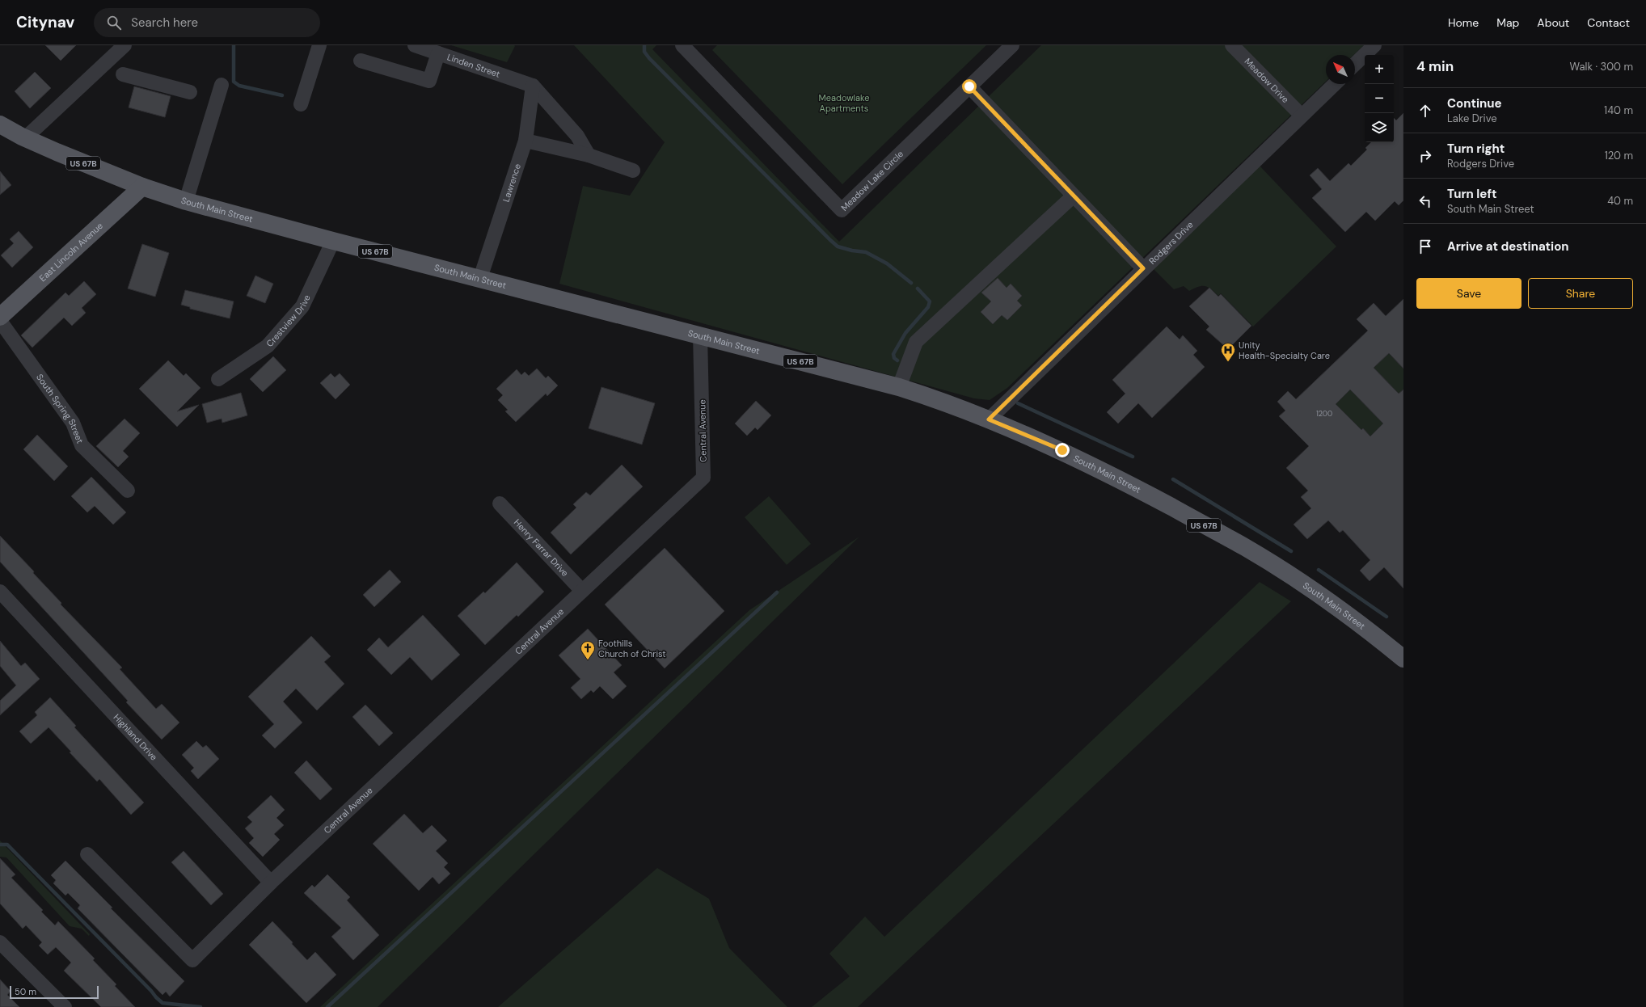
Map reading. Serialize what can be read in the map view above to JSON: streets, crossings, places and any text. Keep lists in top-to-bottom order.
{
  "streets": {
    "main road": ["US 67B", "South Main Street", "East Lincoln Avenue"],
    "street": [
      "Linden Street",
      "Meadow Drive",
      "Meadow Lake Circle",
      "Lawrence",
      "Rodgers Drive",
      "Crestview Drive",
      "South Spring Street",
      "Central Avenue",
      "Henry Farrar Drive",
      "Highland Drive"
    ]
  },
  "crossings": [
    ["Linden Street", "Lawrence"],
    ["Meadow Drive", "Rodgers Drive"],
    ["Lawrence", "South Main Street"],
    ["South Main Street", "Rodgers Drive"],
    ["South Main Street", "East Lincoln Avenue"],
    ["South Main Street", "Crestview Drive"],
    ["South Main Street", "Central Avenue"],
    ["Central Avenue", "Henry Farrar Drive"],
    ["Central Avenue", "Highland Drive"]
  ],
  "parks": ["Meadowlake Apartments"],
  "places": {
    "hospital": ["Unity Health-Specialty Care"],
    "church": ["Foothills Church of Christ"]
  },
  "house_numbers": ["1200"],
  "scale_bar": "50 m",
  "north": "top left",
  "page": {
    "header": "Citynav",
    "search": "Search here",
    "nav": [
      "Home",
      "Map",
      "About",
      "Contact"
    ],
    "heading": ["4 min", "Walk · 300 m"],
    "map_buttons": ["+", "−"],
    "list": [
      ["Continue", "Lake Drive", "140 m"],
      ["Turn right", "Rodgers Drive", "120 m"],
      ["Turn left", "South Main Street", "40 m"],
      "Arrive at destination"
    ],
    "buttons": ["Save", "Share"],
    "scale": "50 m"
  }
}
